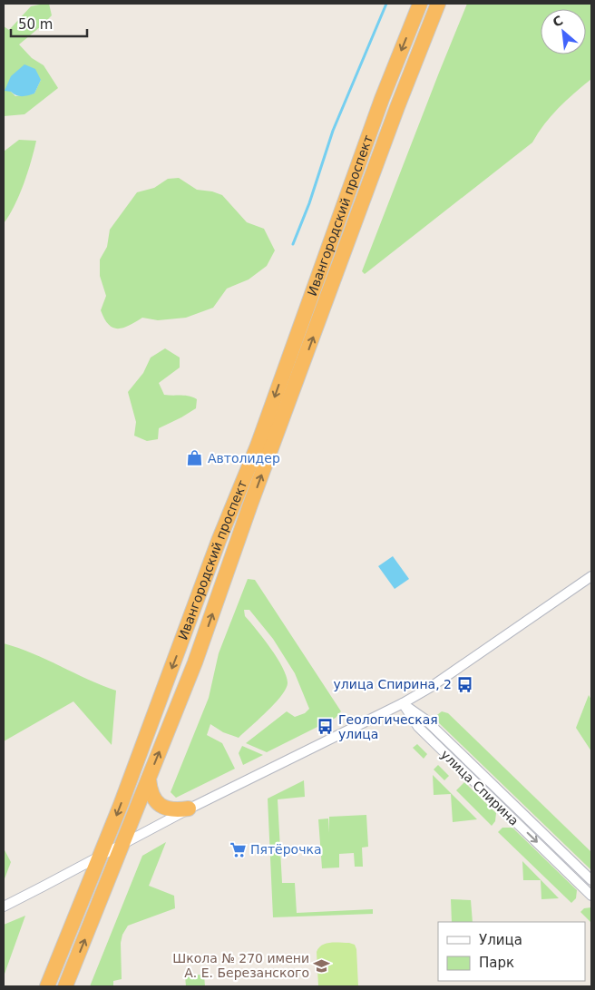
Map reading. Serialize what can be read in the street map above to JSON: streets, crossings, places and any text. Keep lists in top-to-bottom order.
{
  "streets": {
    "highway": ["Ивангородский проспект"],
    "street": ["улица Спирина"]
  },
  "places": {
    "shop": ["Автолидер"],
    "bus stop": ["улица Спирина, 2", "Геологическая улица"],
    "supermarket": ["Пятёрочка"],
    "school or university": ["Школа № 270 имени А. Е. Березанского"]
  },
  "legend": ["Улица", "Парк"],
  "scale_bar": "50 m",
  "north": "top left"
}
